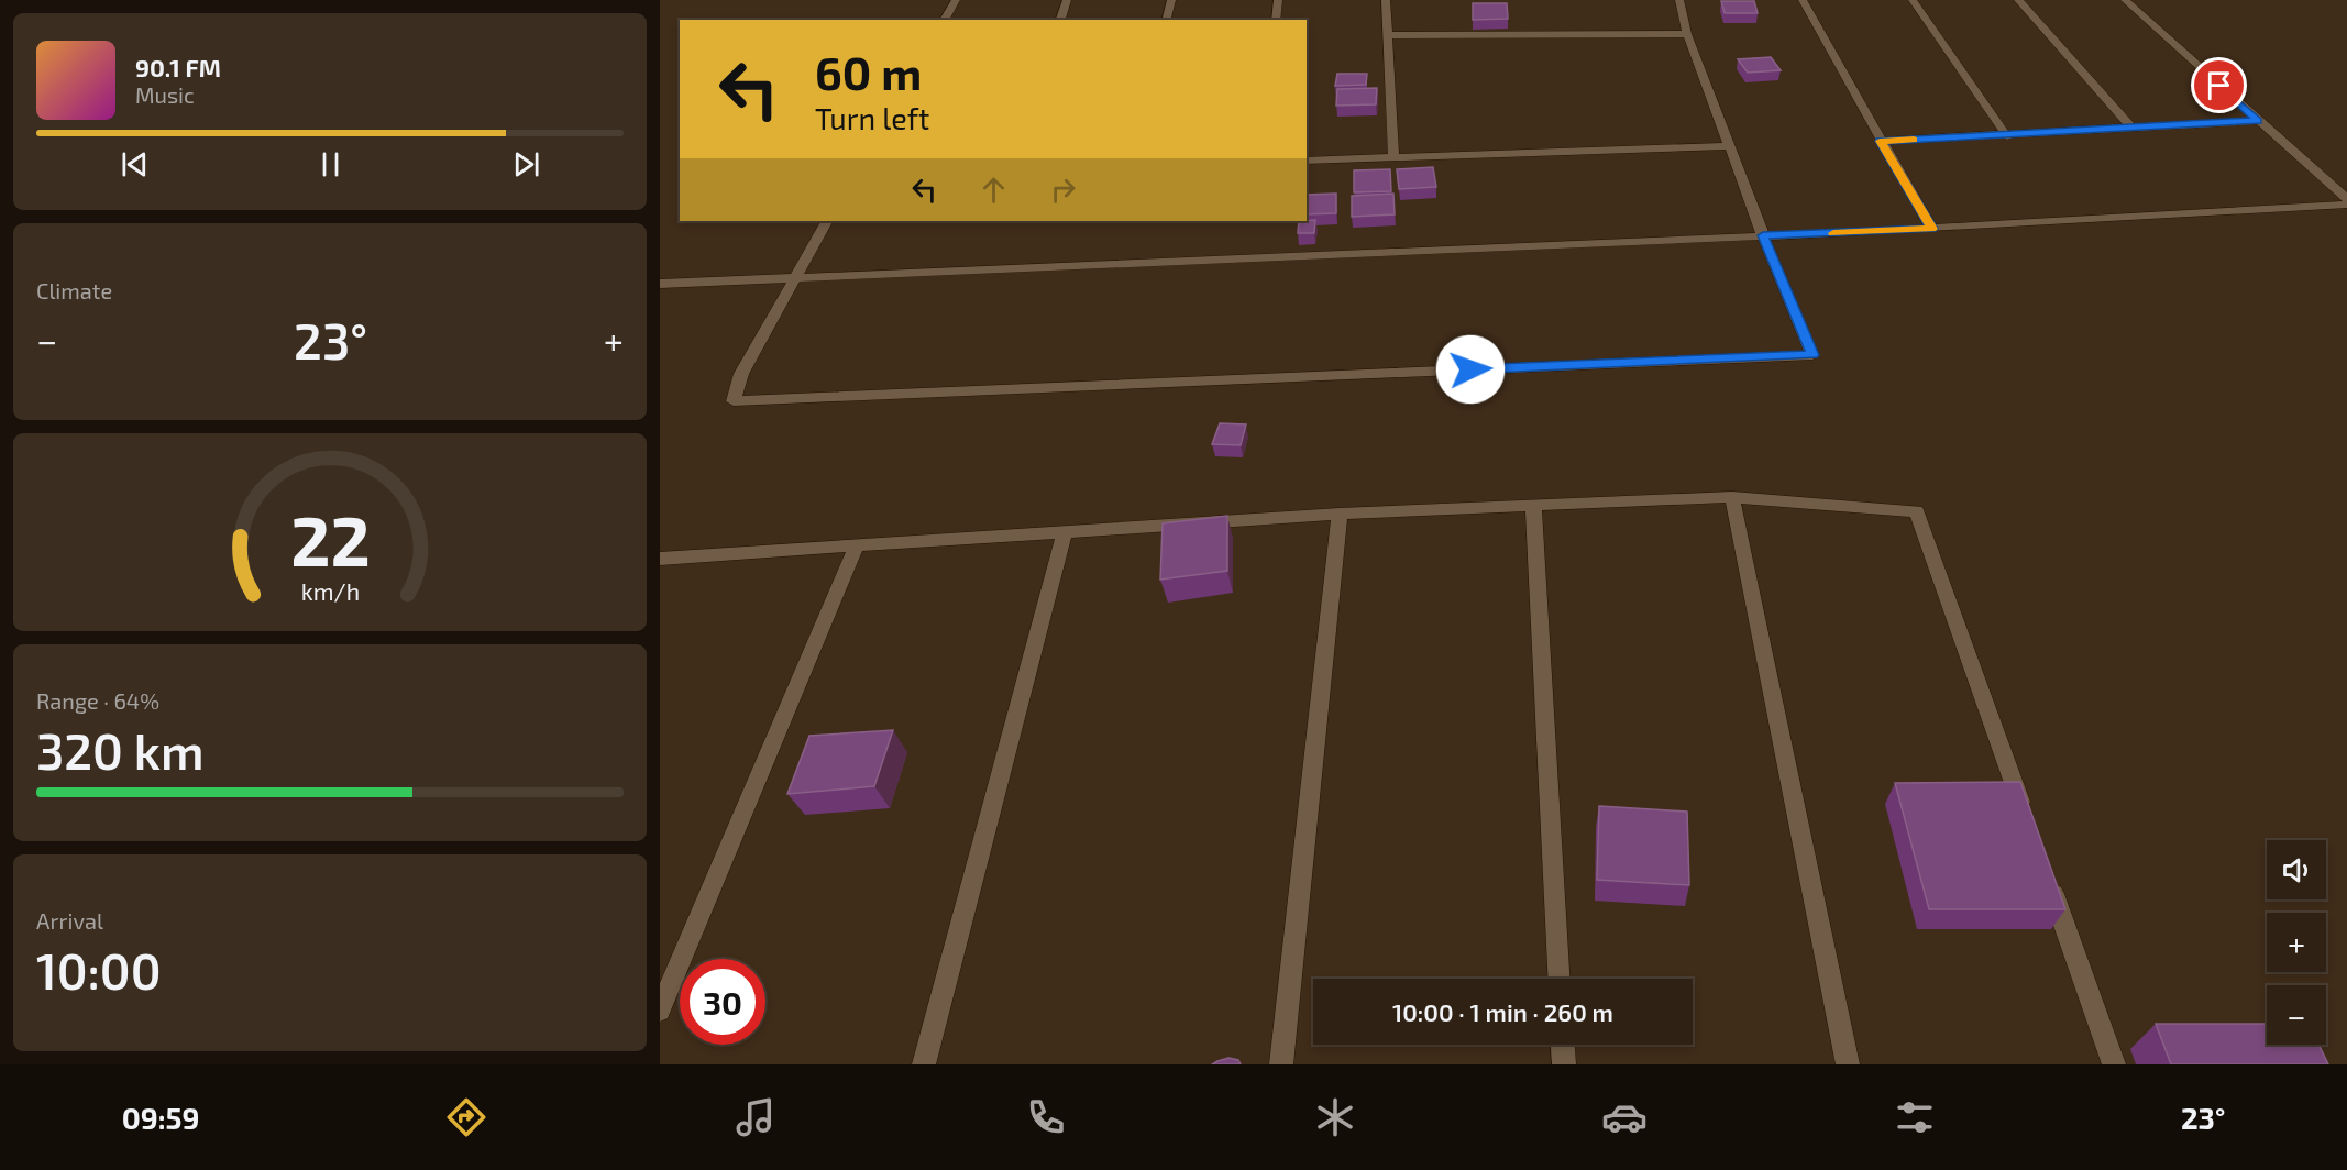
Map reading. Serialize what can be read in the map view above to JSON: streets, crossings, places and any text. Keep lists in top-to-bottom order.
{
  "page": {
    "turn": ["60 m", "Turn left"],
    "song": ["90.1 FM", "Music"],
    "tile": [
      "Climate",
      ["Range · 64%", "320 km"],
      ["Arrival", "10:00"]
    ],
    "heat": ["−", "23°", "+"],
    "map_buttons": ["+", "−"],
    "limit": "30",
    "trip": "10:00 · 1 min · 260 m",
    "tabs": ["09:59", "23°"],
    "gauge": ["22", "km/h"]
  }
}
